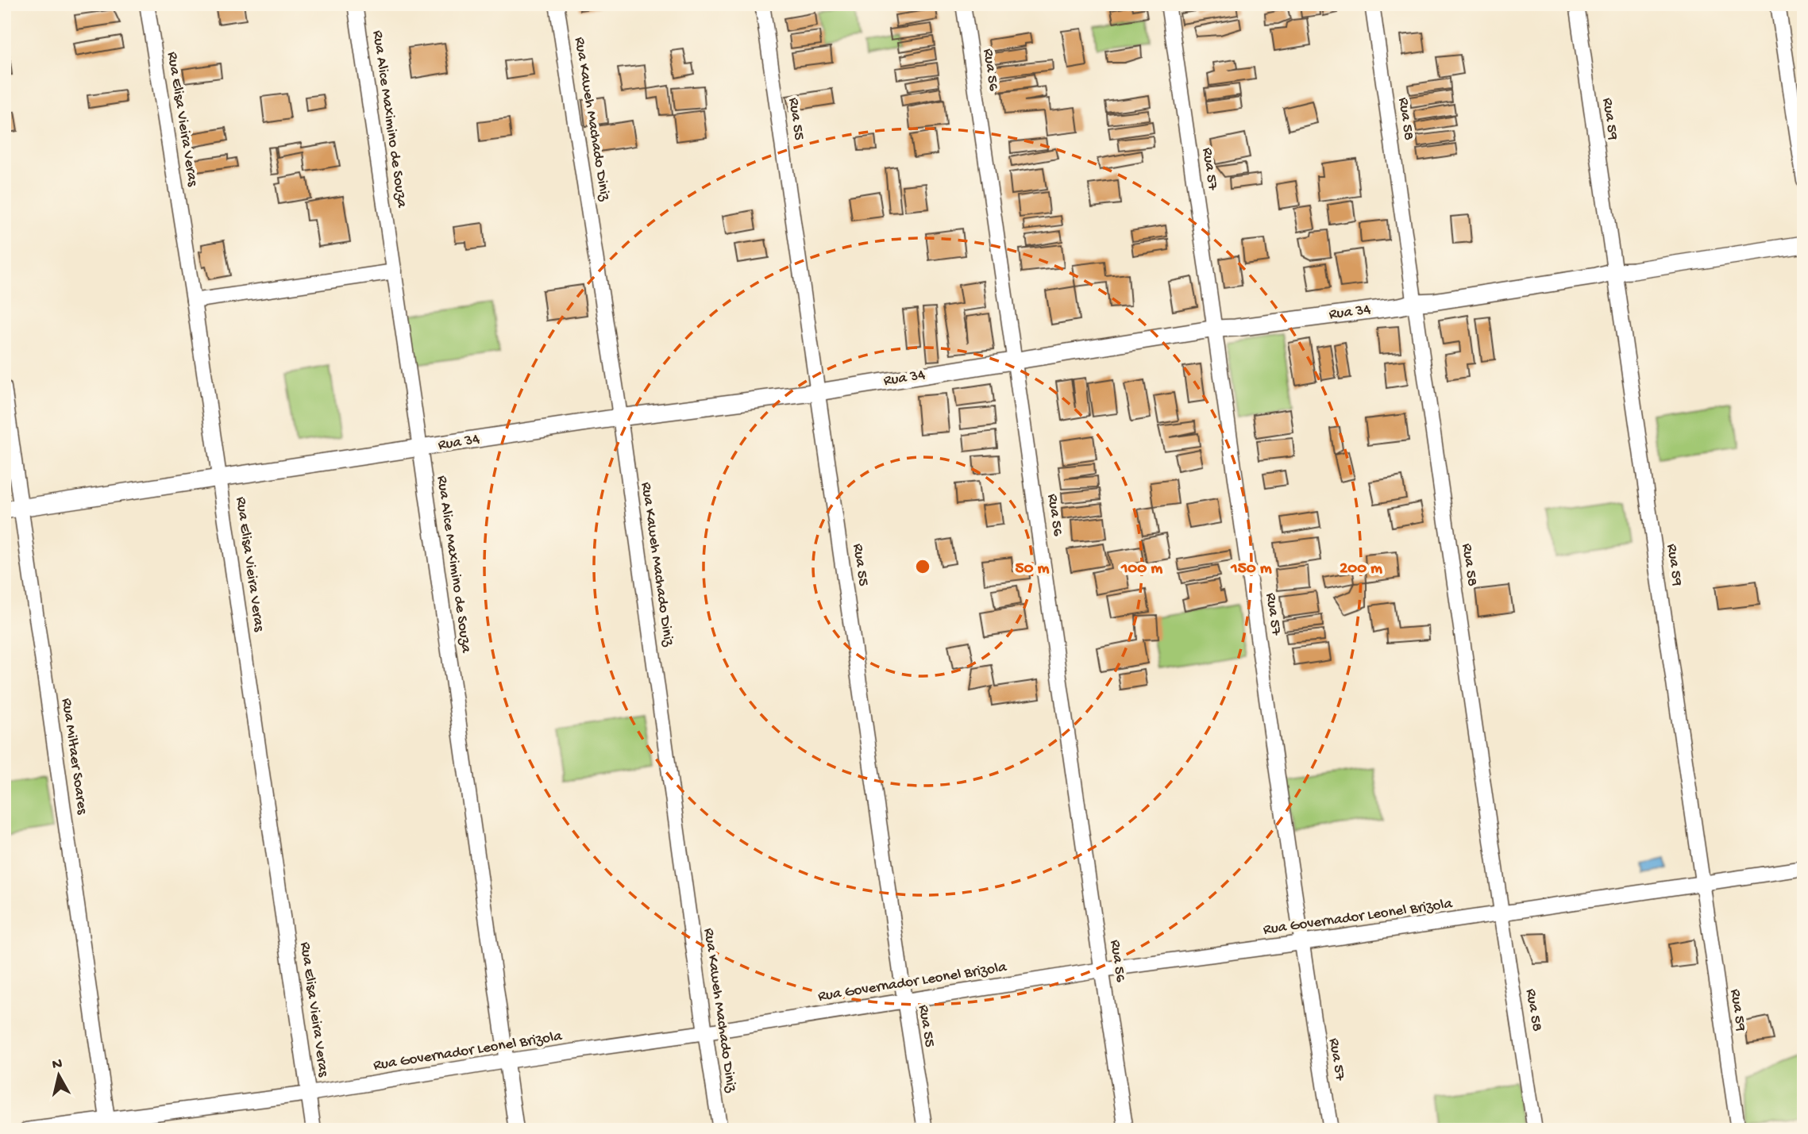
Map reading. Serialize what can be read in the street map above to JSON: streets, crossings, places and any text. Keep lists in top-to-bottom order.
{
  "streets": {
    "street": [
      "Rua 56",
      "Rua Elisa Vieira Veras",
      "Rua Alice Maximino de Souza",
      "Rua Kaweh Machado Diniz",
      "Rua 55",
      "Rua 58",
      "Rua 59",
      "Rua 57",
      "Rua 34",
      "Rua Miltaer Soares",
      "Rua Governador Leonel Brizola"
    ]
  },
  "crossings": [
    ["Rua 56", "Rua 34"],
    ["Rua 56", "Rua Governador Leonel Brizola"],
    ["Rua Elisa Vieira Veras", "Rua 34"],
    ["Rua Elisa Vieira Veras", "Rua Governador Leonel Brizola"],
    ["Rua Alice Maximino de Souza", "Rua 34"],
    ["Rua Alice Maximino de Souza", "Rua Governador Leonel Brizola"],
    ["Rua Kaweh Machado Diniz", "Rua 34"],
    ["Rua Kaweh Machado Diniz", "Rua Governador Leonel Brizola"],
    ["Rua 55", "Rua 34"],
    ["Rua 55", "Rua Governador Leonel Brizola"],
    ["Rua 58", "Rua 34"],
    ["Rua 58", "Rua Governador Leonel Brizola"],
    ["Rua 59", "Rua 34"],
    ["Rua 59", "Rua Governador Leonel Brizola"],
    ["Rua 57", "Rua 34"],
    ["Rua 57", "Rua Governador Leonel Brizola"],
    ["Rua 34", "Rua Miltaer Soares"],
    ["Rua Miltaer Soares", "Rua Governador Leonel Brizola"]
  ],
  "north": "top",
  "rings": [
    "50 m",
    "100 m",
    "150 m",
    "200 m"
  ]
}
